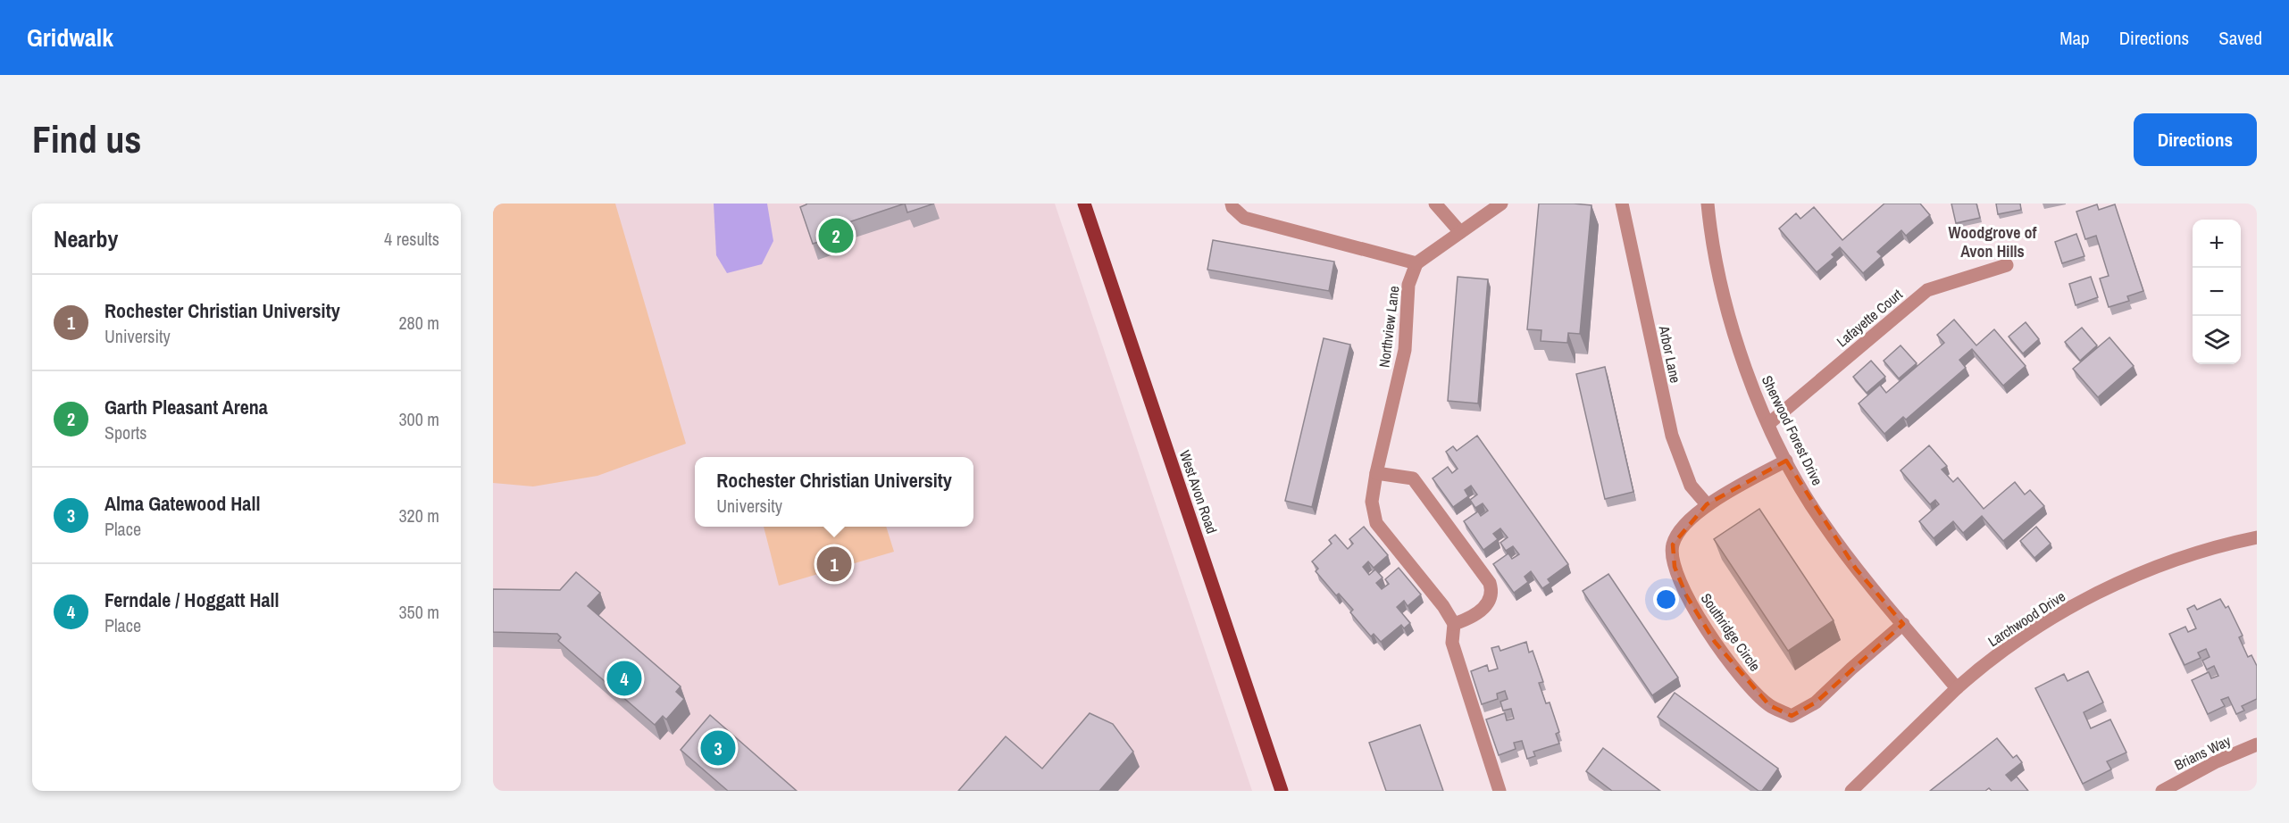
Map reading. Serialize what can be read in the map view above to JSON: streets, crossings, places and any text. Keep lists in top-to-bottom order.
{
  "streets": {
    "main road": ["West Avon Road"],
    "street": [
      "Lafayette Court",
      "Northview Lane",
      "Arbor Lane",
      "Sherwood Forest Drive",
      "Larchwood Drive",
      "Southridge Circle",
      "Brians Way"
    ]
  },
  "crossings": [
    ["Lafayette Court", "Sherwood Forest Drive"],
    ["Arbor Lane", "Southridge Circle"],
    ["Sherwood Forest Drive", "Larchwood Drive"],
    ["Sherwood Forest Drive", "Southridge Circle"]
  ],
  "districts": ["Woodgrove of Avon Hills"],
  "page": {
    "header": "Gridwalk",
    "nav": ["Map", "Directions", "Saved"],
    "buttons": "Directions",
    "title": "Find us",
    "heading": ["Nearby", "4 results"],
    "pins": [
      "2",
      "1",
      "4",
      "3"
    ],
    "map_buttons": ["+", "−"],
    "list": [
      {
        "mark": "1",
        "name": "Rochester Christian University",
        "note": "University",
        "value": "280 m"
      },
      {
        "mark": "2",
        "name": "Garth Pleasant Arena",
        "note": "Sports",
        "value": "300 m"
      },
      {
        "mark": "3",
        "name": "Alma Gatewood Hall",
        "note": "Place",
        "value": "320 m"
      },
      {
        "mark": "4",
        "name": "Ferndale / Hoggatt Hall",
        "note": "Place",
        "value": "350 m"
      }
    ],
    "popup": ["Rochester Christian University", "University"]
  }
}
